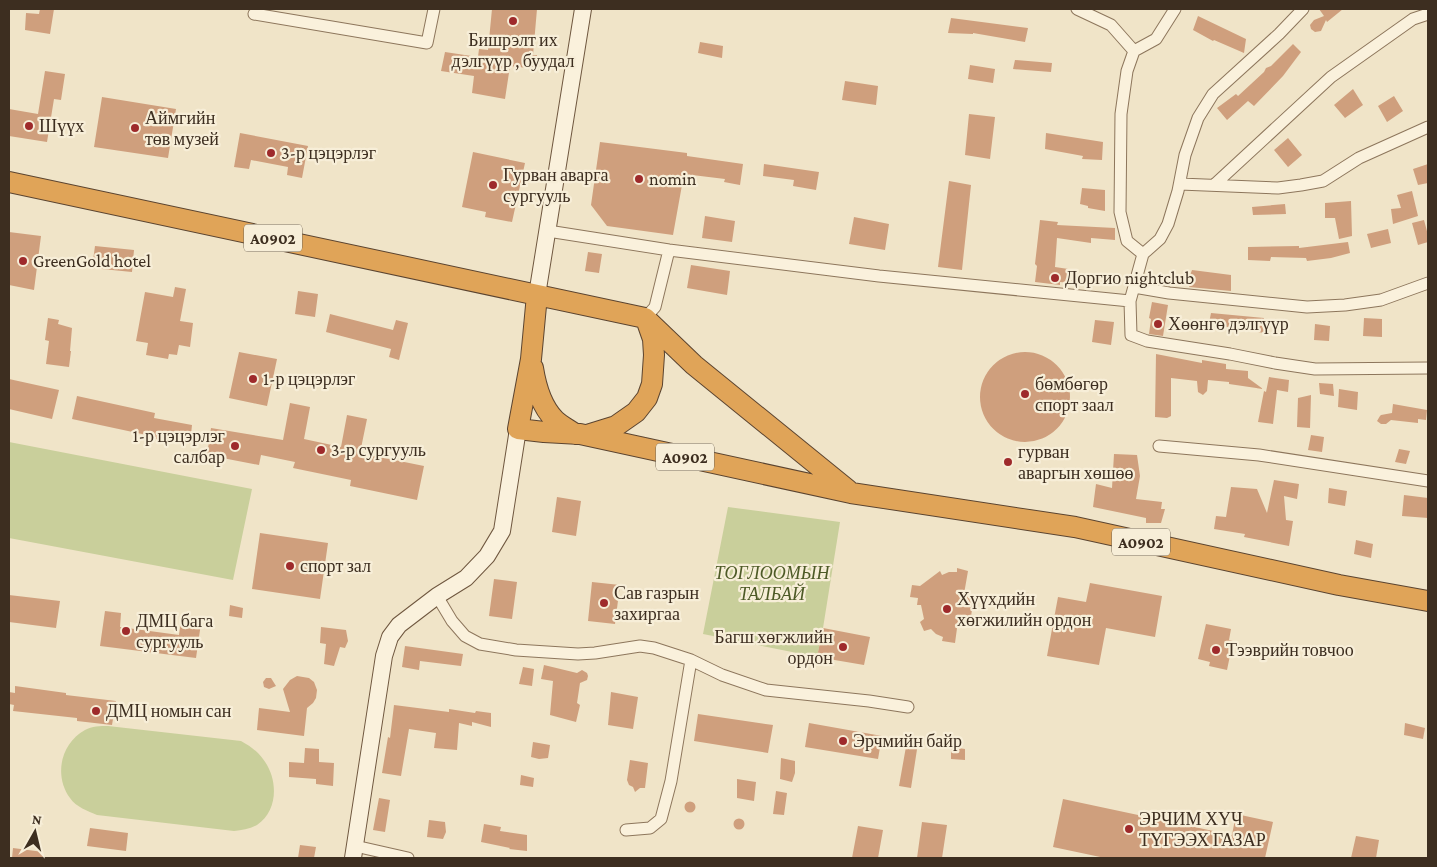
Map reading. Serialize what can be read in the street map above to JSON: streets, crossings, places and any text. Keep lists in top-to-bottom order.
{
  "streets": {
    "highway": ["A0902"]
  },
  "parks": ["ТОГЛООМЫН ТАЛБАЙ"],
  "places": [
    "Бишрэлт их дэлгүүр , буудал",
    "Шүүх",
    "Аймгийн төв музей",
    "3-р цэцэрлэг",
    "nomin",
    "Гурван аварга сургууль",
    "GreenGold hotel",
    "Доргио nightclub",
    "Хөөнгө дэлгүүр",
    "1-р цэцэрлэг",
    "бөмбөгөр спорт заал",
    "1-р цэцэрлэг салбар",
    "3-р сургууль",
    "гурван аваргын хөшөө",
    "спорт зал",
    "Сав газрын захиргаа",
    "Хүүхдийн хөгжилийн ордон",
    "ДМЦ бага сургууль",
    "Багш хөгжлийн ордон",
    "Тээврийн товчоо",
    "ДМЦ номын сан",
    "Эрчмийн байр",
    "ЭРЧИМ ХҮЧ ТҮГЭЭХ ГАЗАР"
  ],
  "north": "top"
}
